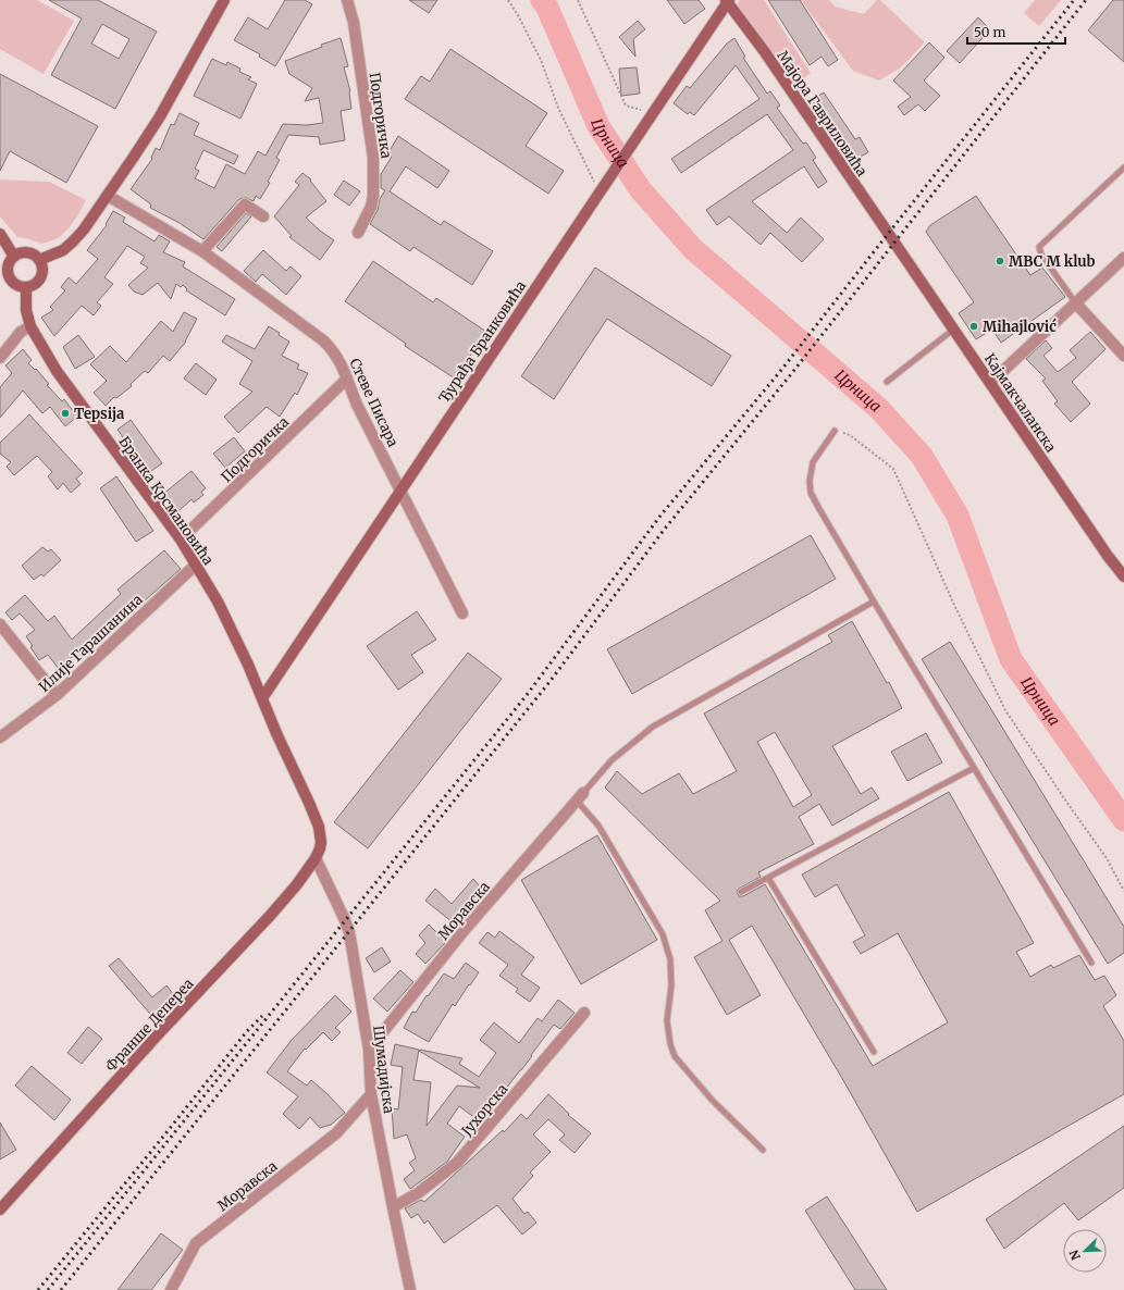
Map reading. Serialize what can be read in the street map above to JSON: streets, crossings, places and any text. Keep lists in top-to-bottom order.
{
  "streets": {
    "street": [
      "Мајора Гавриловића",
      "Подгоричка",
      "Ђурађа Бранковића",
      "Стеве Писара",
      "Кајмакчаланска",
      "Бранка Крсмановића",
      "Илије Гарашанина",
      "Моравска",
      "Франше Депереа",
      "Шумадијска",
      "Јухорска"
    ]
  },
  "crossings": [
    ["Мајора Гавриловића", "Ђурађа Бранковића"],
    ["Мајора Гавриловића", "Кајмакчаланска"],
    ["Подгоричка", "Стеве Писара"],
    ["Подгоричка", "Бранка Крсмановића"],
    ["Ђурађа Бранковића", "Стеве Писара"],
    ["Ђурађа Бранковића", "Бранка Крсмановића"],
    ["Бранка Крсмановића", "Илије Гарашанина"],
    ["Бранка Крсмановића", "Франше Депереа"],
    ["Бранка Крсмановића", "Шумадијска"],
    ["Моравска", "Шумадијска"],
    ["Франше Депереа", "Шумадијска"],
    ["Шумадијска", "Јухорска"]
  ],
  "water": ["Црница"],
  "places": ["MBC M klub", "Mihajlović", "Tepsija"],
  "scale_bar": "50 m",
  "north": "bottom left"
}
